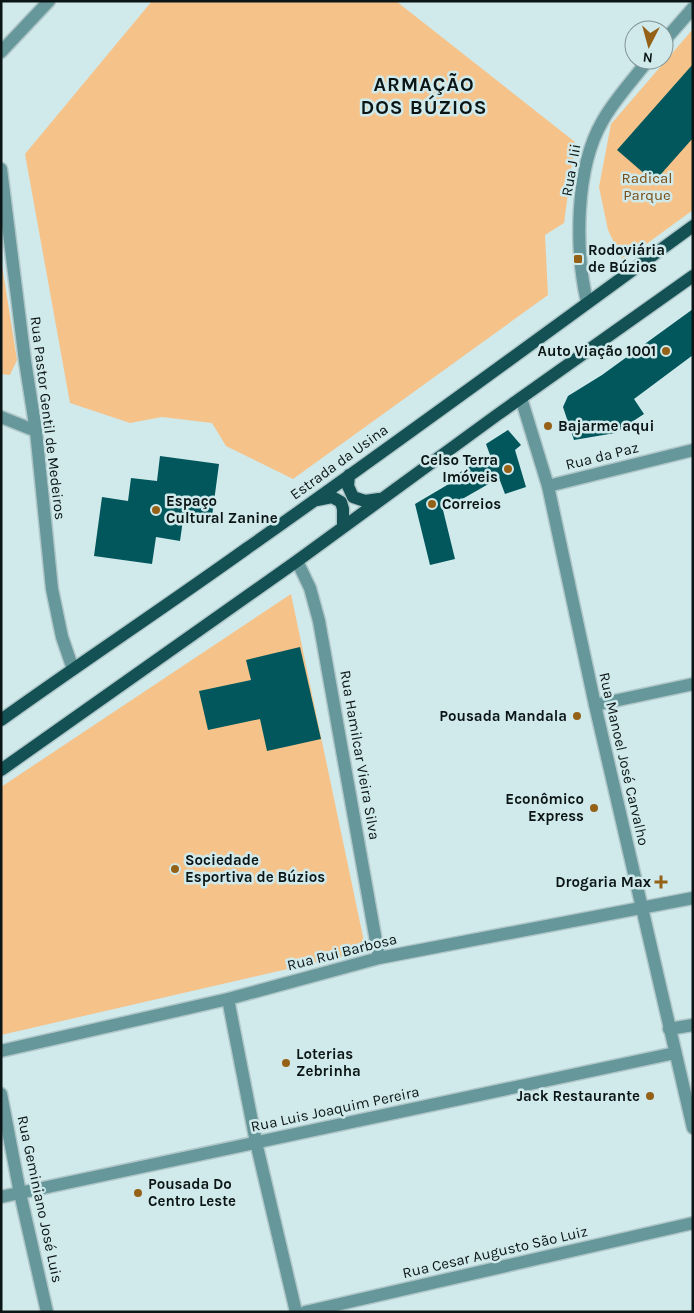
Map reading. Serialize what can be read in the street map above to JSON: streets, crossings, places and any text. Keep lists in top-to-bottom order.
{
  "streets": {
    "main road": ["Estrada da Usina"],
    "street": [
      "Rua J Iii",
      "Rua Pastor Gentil de Medeiros",
      "Rua da Paz",
      "Rua Hamilcar Vieira Silva",
      "Rua Manoel José Carvalho",
      "Rua Rui Barbosa",
      "Rua Luis Joaquim Pereira",
      "Rua Geminiano José Luis",
      "Rua Cesar Augusto São Luiz"
    ]
  },
  "crossings": [
    ["Rua J Iii", "Estrada da Usina"],
    ["Rua Pastor Gentil de Medeiros", "Estrada da Usina"],
    ["Rua da Paz", "Rua Manoel José Carvalho"],
    ["Rua Hamilcar Vieira Silva", "Rua Rui Barbosa"],
    ["Rua Manoel José Carvalho", "Rua Rui Barbosa"],
    ["Rua Manoel José Carvalho", "Rua Luis Joaquim Pereira"],
    ["Rua Luis Joaquim Pereira", "Rua Geminiano José Luis"]
  ],
  "districts": ["ARMAÇÃO DOS BÚZIOS"],
  "parks": ["Radical Parque"],
  "places": {
    "transit": ["Rodoviária de Búzios"],
    "other": [
      "Auto Viação 1001",
      "Bajarme aqui",
      "Celso Terra Imóveis",
      "Correios",
      "Espaço Cultural Zanine",
      "Pousada Mandala",
      "Econômico Express",
      "Sociedade Esportiva de Búzios",
      "Loterias Zebrinha",
      "Jack Restaurante",
      "Pousada Do Centro Leste"
    ],
    "health": ["Drogaria Max"]
  },
  "north": "bottom"
}
